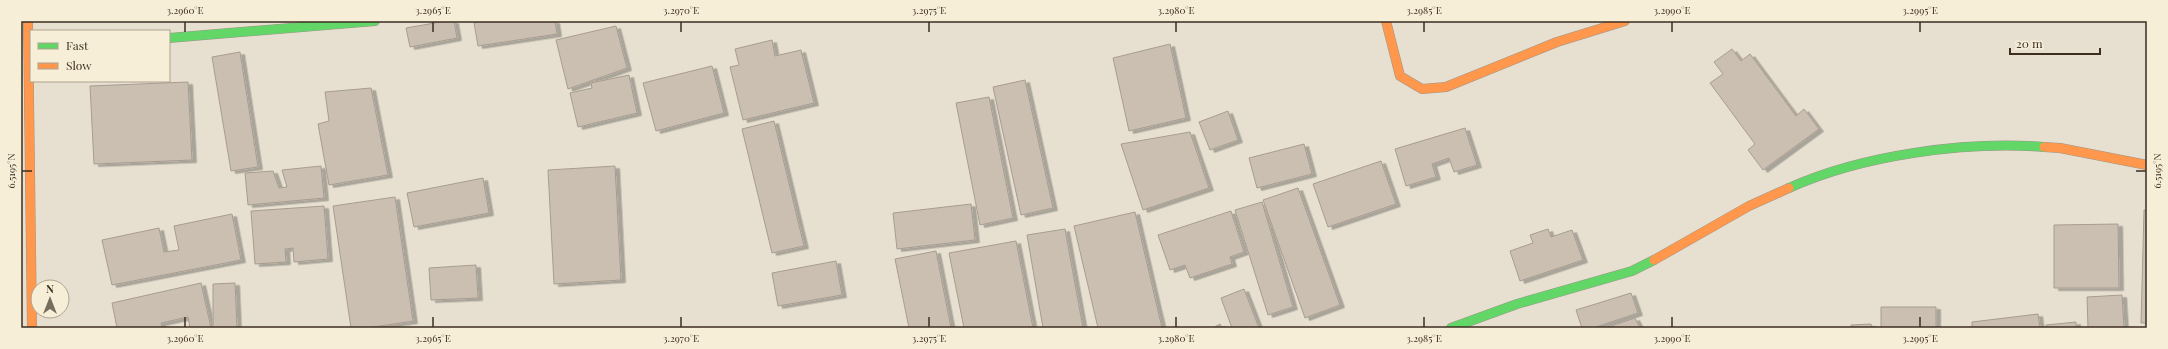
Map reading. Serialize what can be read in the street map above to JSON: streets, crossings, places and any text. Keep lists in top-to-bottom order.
{
  "legend": ["Fast", "Slow"],
  "scale_bar": "20 m",
  "north": "top",
  "coordinates": [
    "3.2960°E",
    "3.2965°E",
    "3.2970°E",
    "3.2975°E",
    "3.2980°E",
    "3.2985°E",
    "3.2990°E",
    "3.2995°E",
    "6.5195°N"
  ]
}
